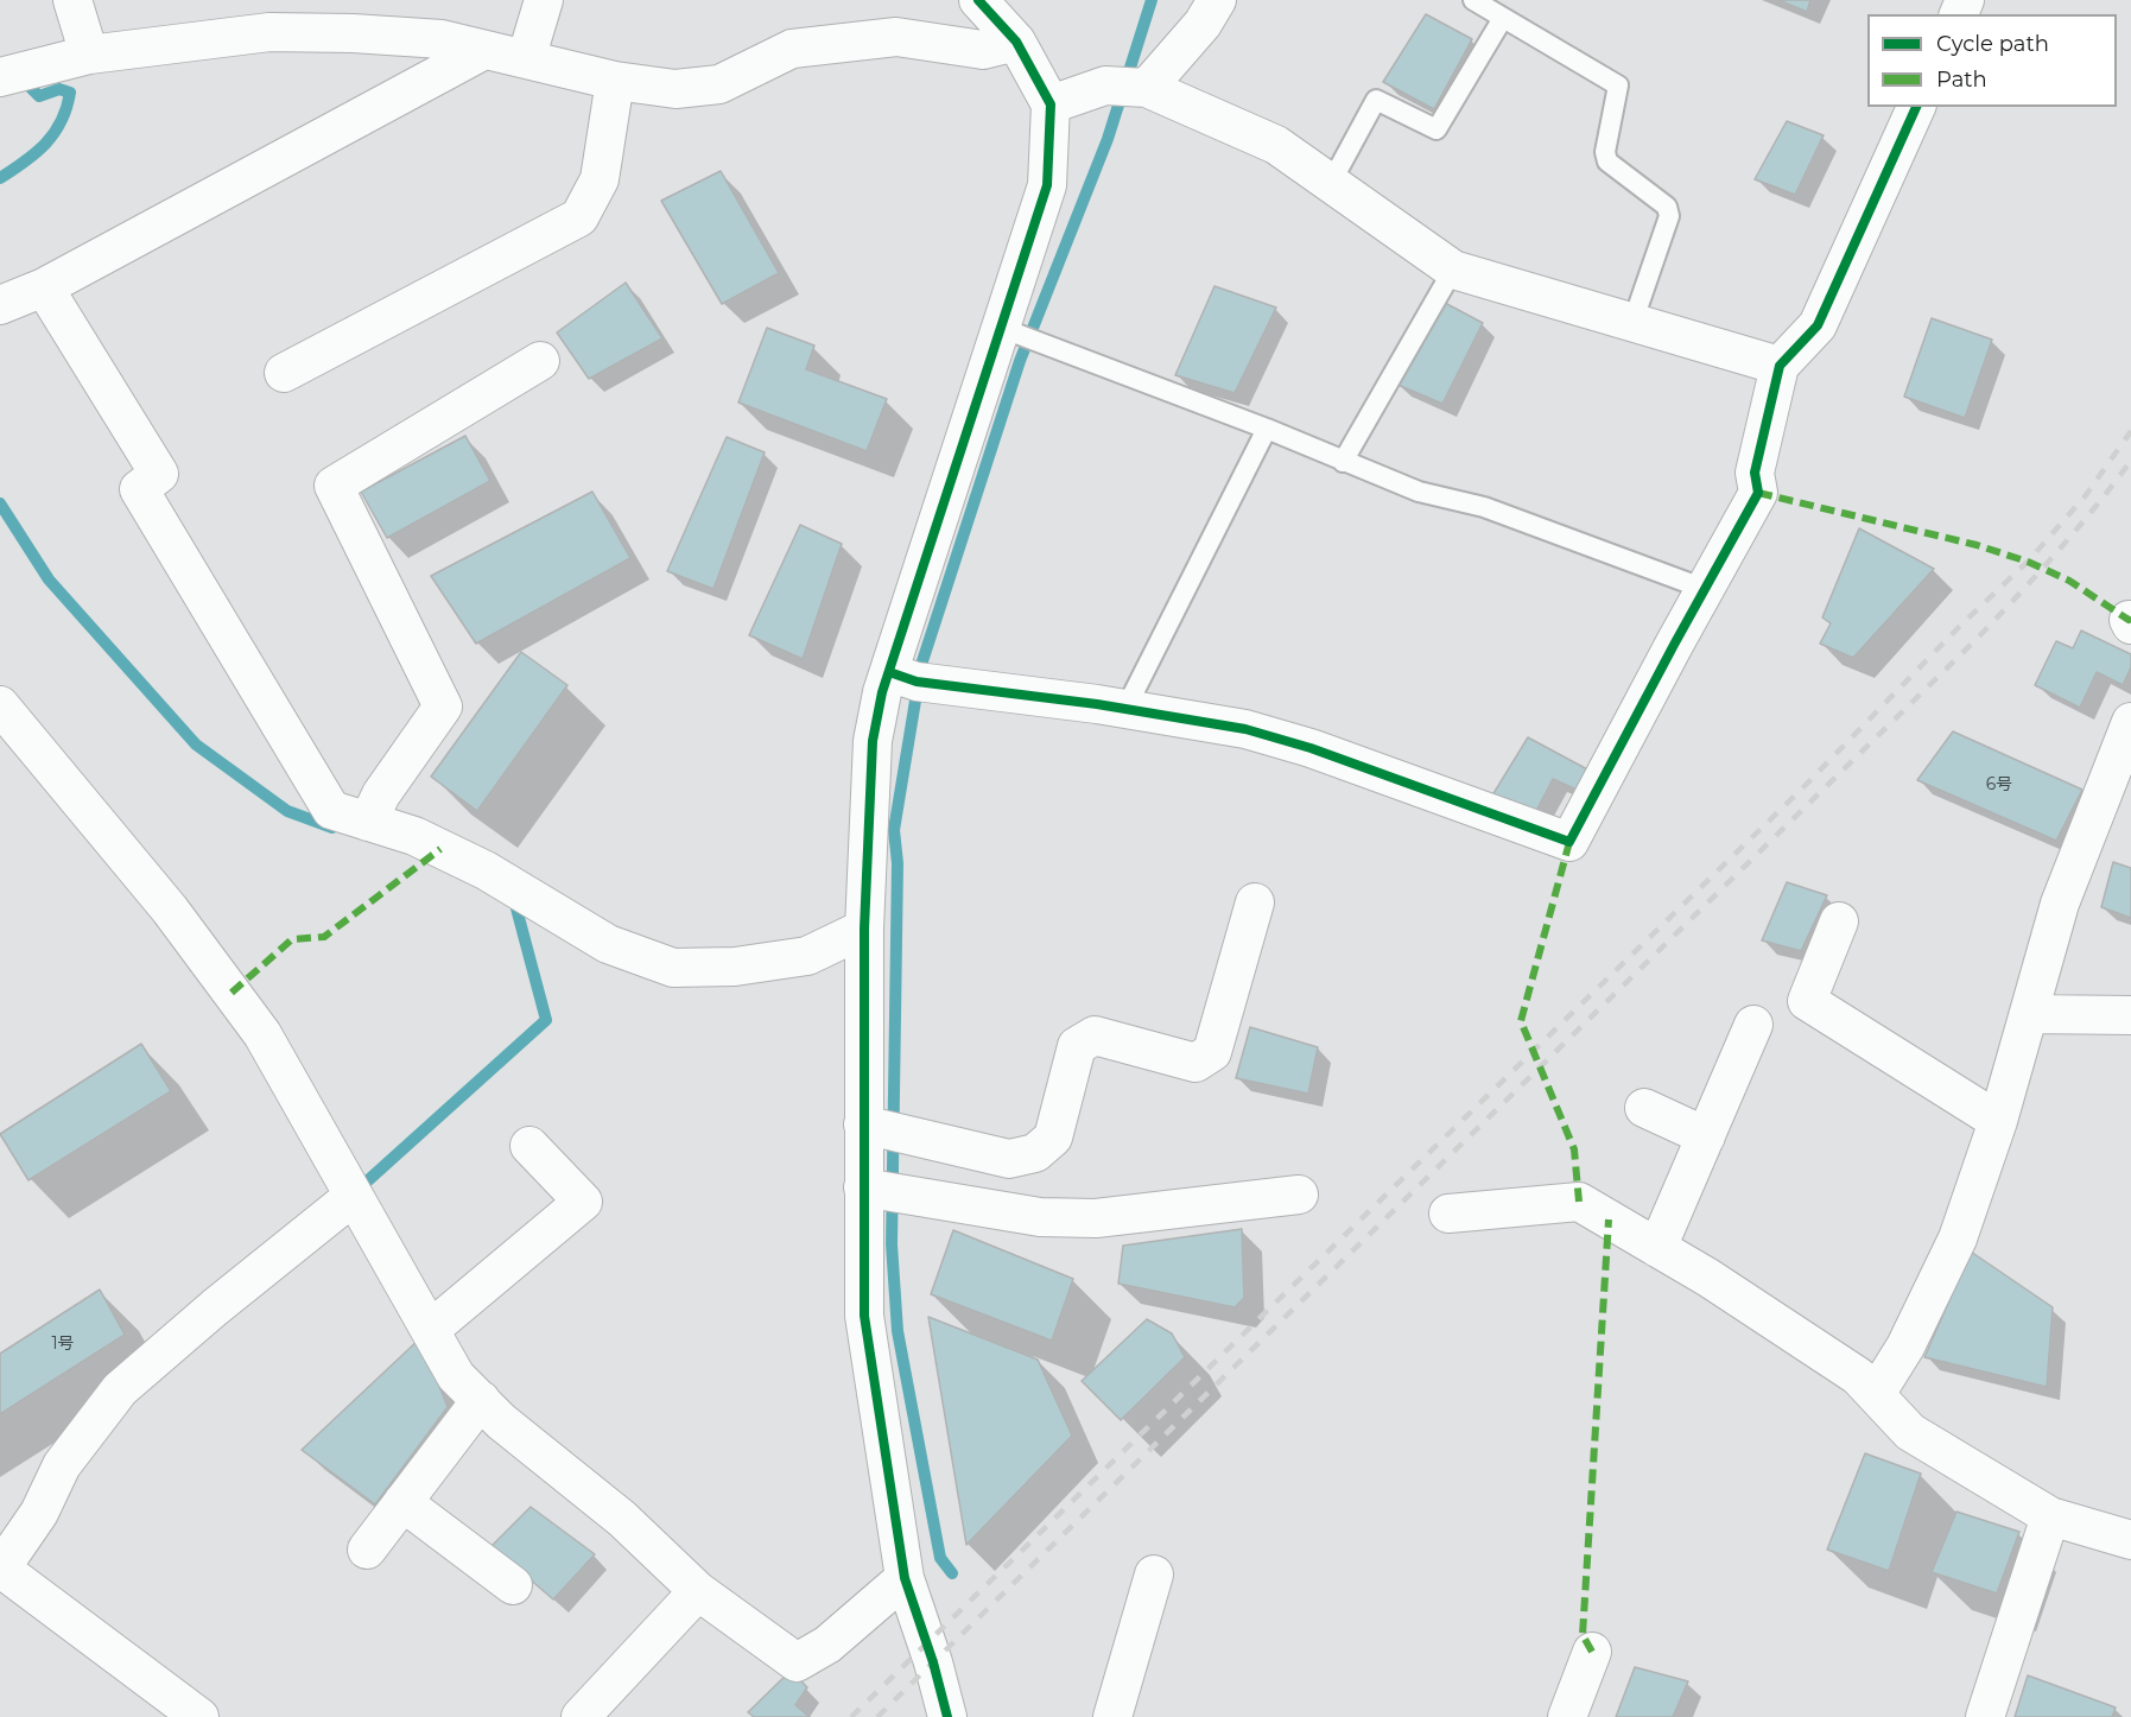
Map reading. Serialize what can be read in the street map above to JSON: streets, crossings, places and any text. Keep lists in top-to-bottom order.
{
  "house_numbers": ["6号", "1号"],
  "legend": ["Cycle path", "Path"]
}
